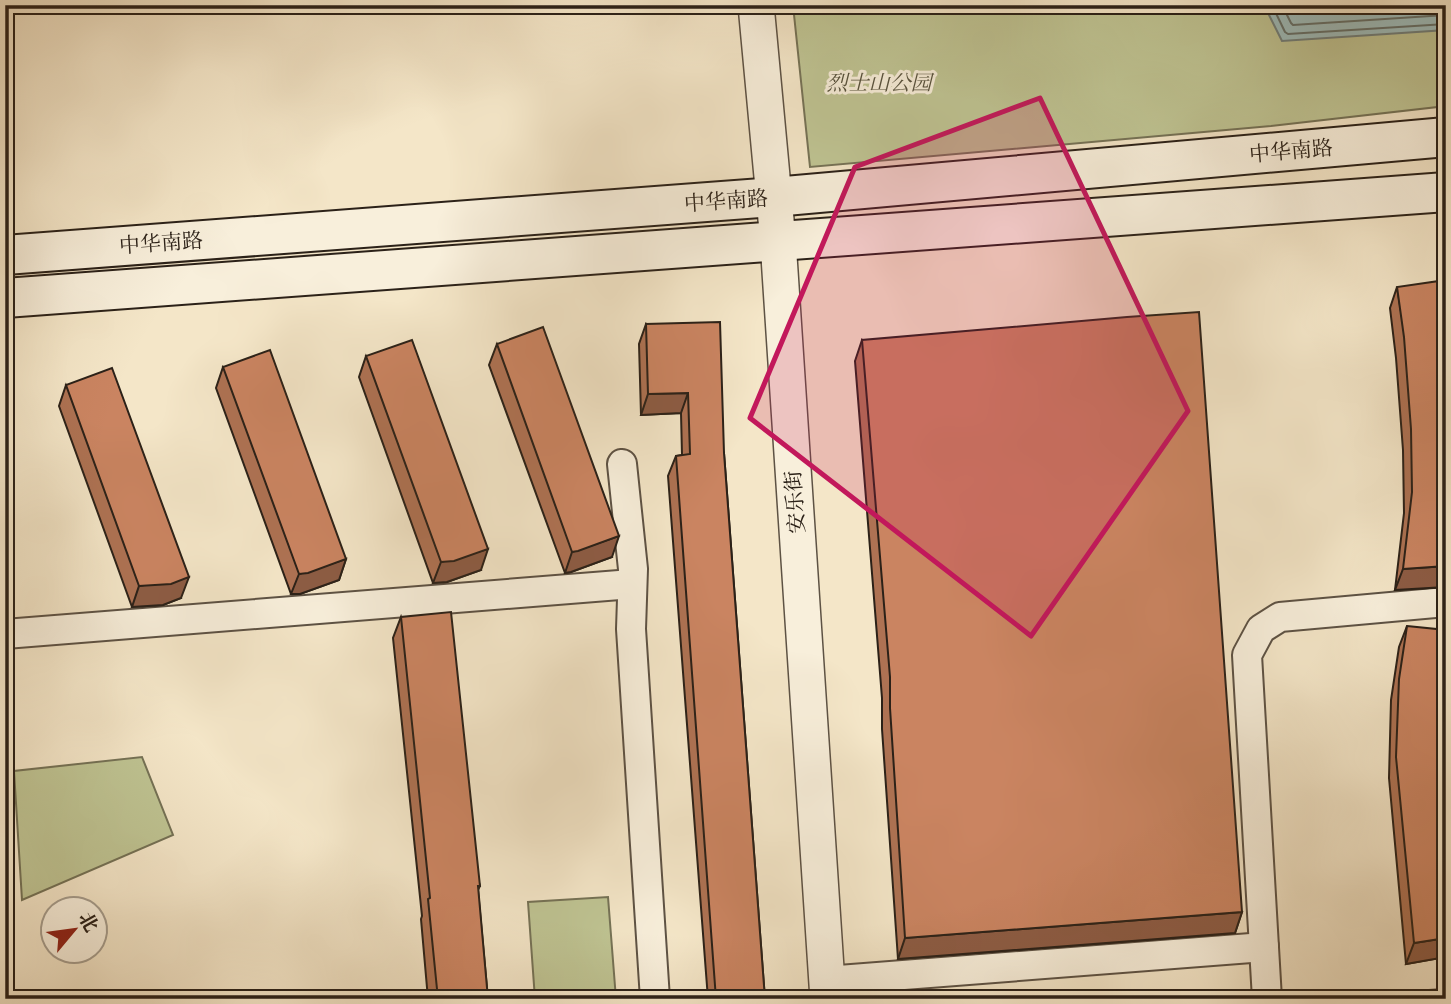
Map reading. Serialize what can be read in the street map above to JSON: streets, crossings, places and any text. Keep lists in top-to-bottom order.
{
  "streets": {
    "main road": ["中华南路"],
    "street": ["安乐街"]
  },
  "crossings": [
    ["中华南路", "安乐街"]
  ],
  "parks": ["烈士山公园"],
  "north": "top right"
}
